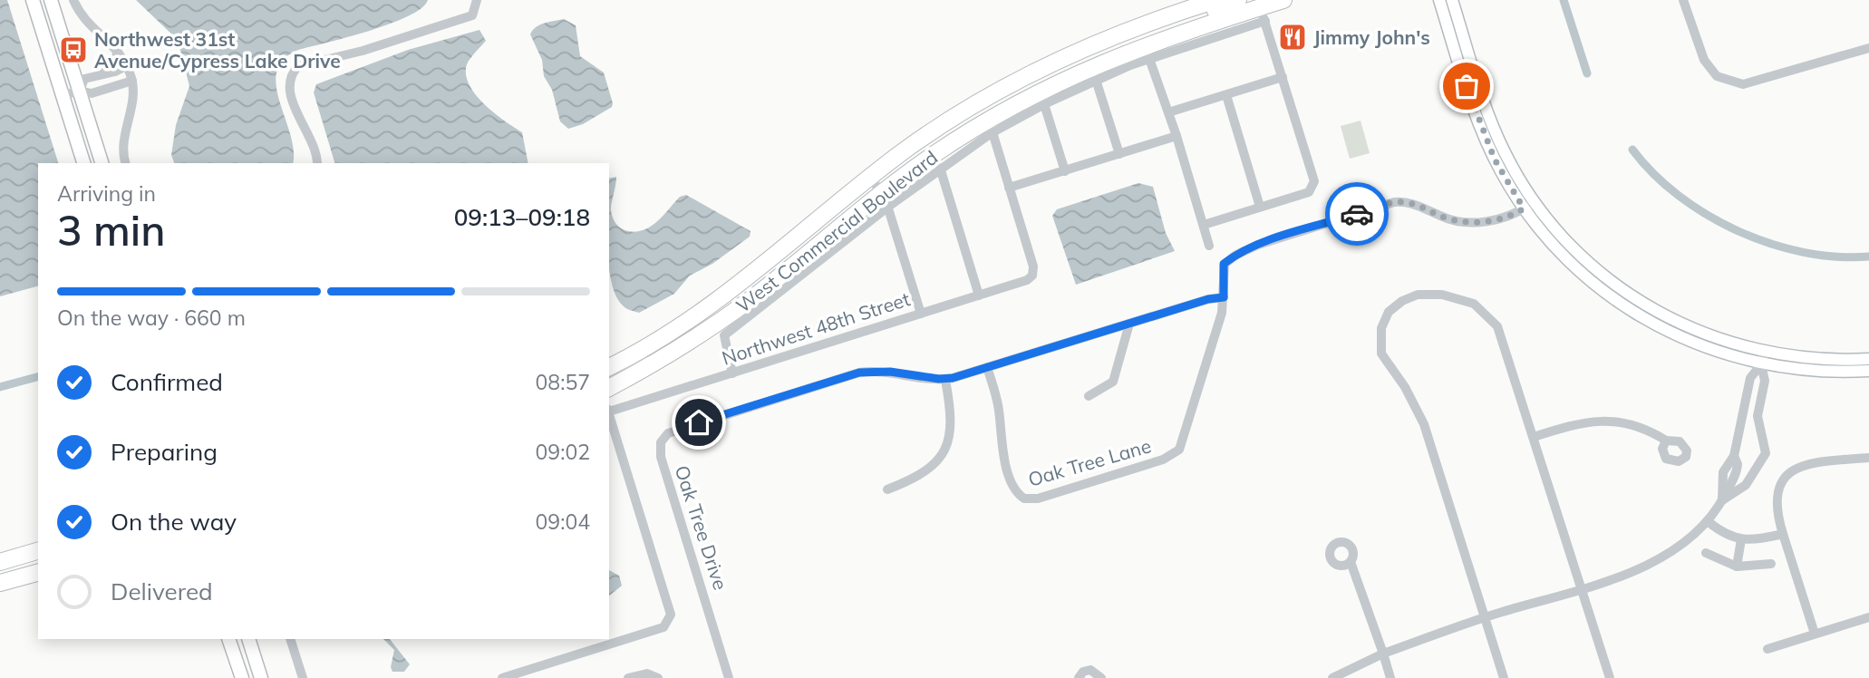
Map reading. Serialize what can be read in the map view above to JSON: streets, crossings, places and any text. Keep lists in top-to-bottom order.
{
  "streets": {
    "highway": ["West Commercial Boulevard"],
    "street": ["Northwest 48th Street", "Oak Tree Lane", "Oak Tree Drive"]
  },
  "crossings": [
    ["Oak Tree Lane", "Oak Tree Drive"]
  ],
  "places": {
    "restaurant": ["Jimmy John's"],
    "bus stop": ["Northwest 31st Avenue/Cypress Lake Drive"]
  },
  "page": {
    "heading": ["3 min", "Arriving in", "09:13–09:18"],
    "bar": "On the way · 660 m",
    "list": [
      ["Confirmed", "08:57"],
      ["Preparing", "09:02"],
      ["On the way", "09:04"],
      "Delivered"
    ]
  }
}
